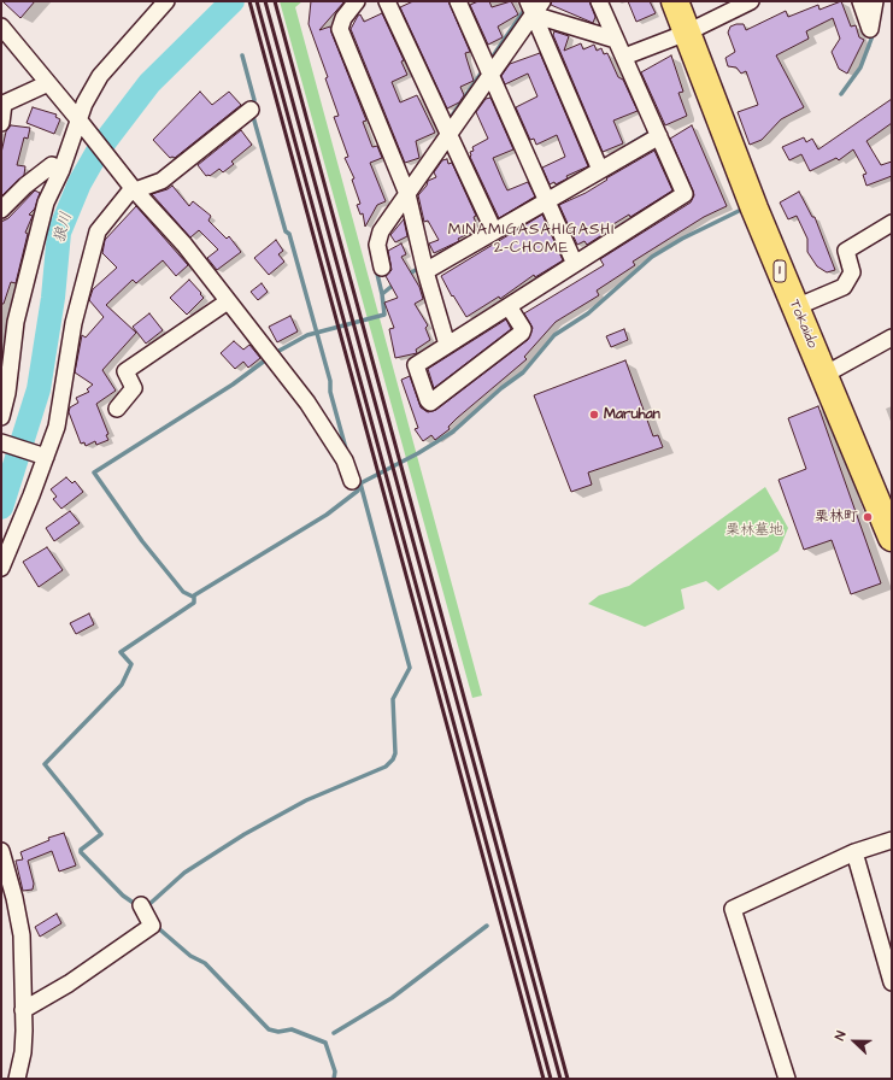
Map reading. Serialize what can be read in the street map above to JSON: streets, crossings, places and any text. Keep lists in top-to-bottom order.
{
  "streets": {
    "highway": ["1", "Tokaido"]
  },
  "districts": ["MINAMIGASAHIGASHI 2-CHOME"],
  "water": ["狼川"],
  "parks": ["栗林墓地"],
  "places": ["Maruhan", "栗林町"],
  "north": "left"
}
